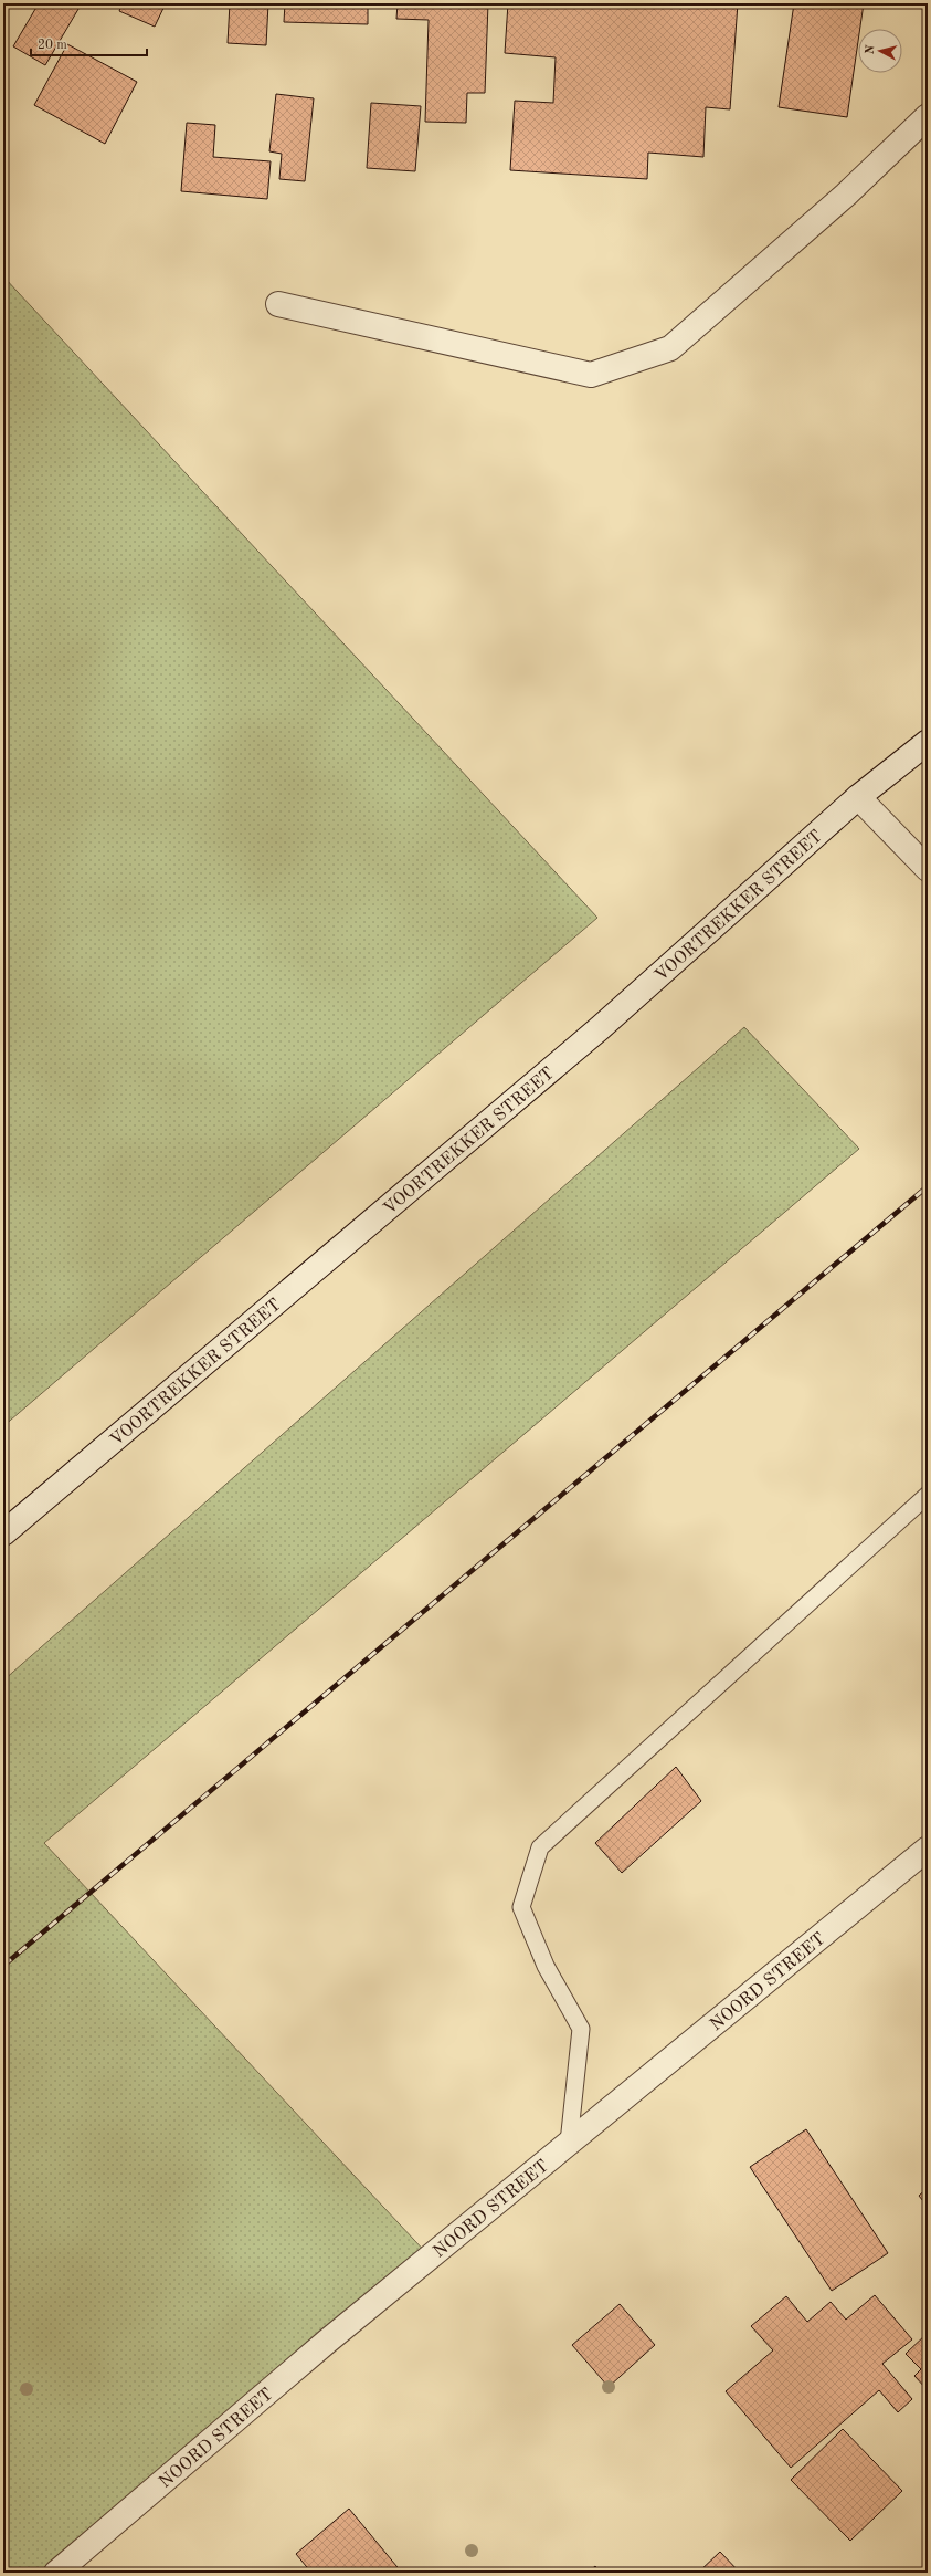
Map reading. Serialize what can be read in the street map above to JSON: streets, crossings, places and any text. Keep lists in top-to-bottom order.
{
  "streets": {
    "street": ["VOORTREKKER STREET", "NOORD STREET"]
  },
  "scale_bar": "20 m",
  "north": "left"
}
